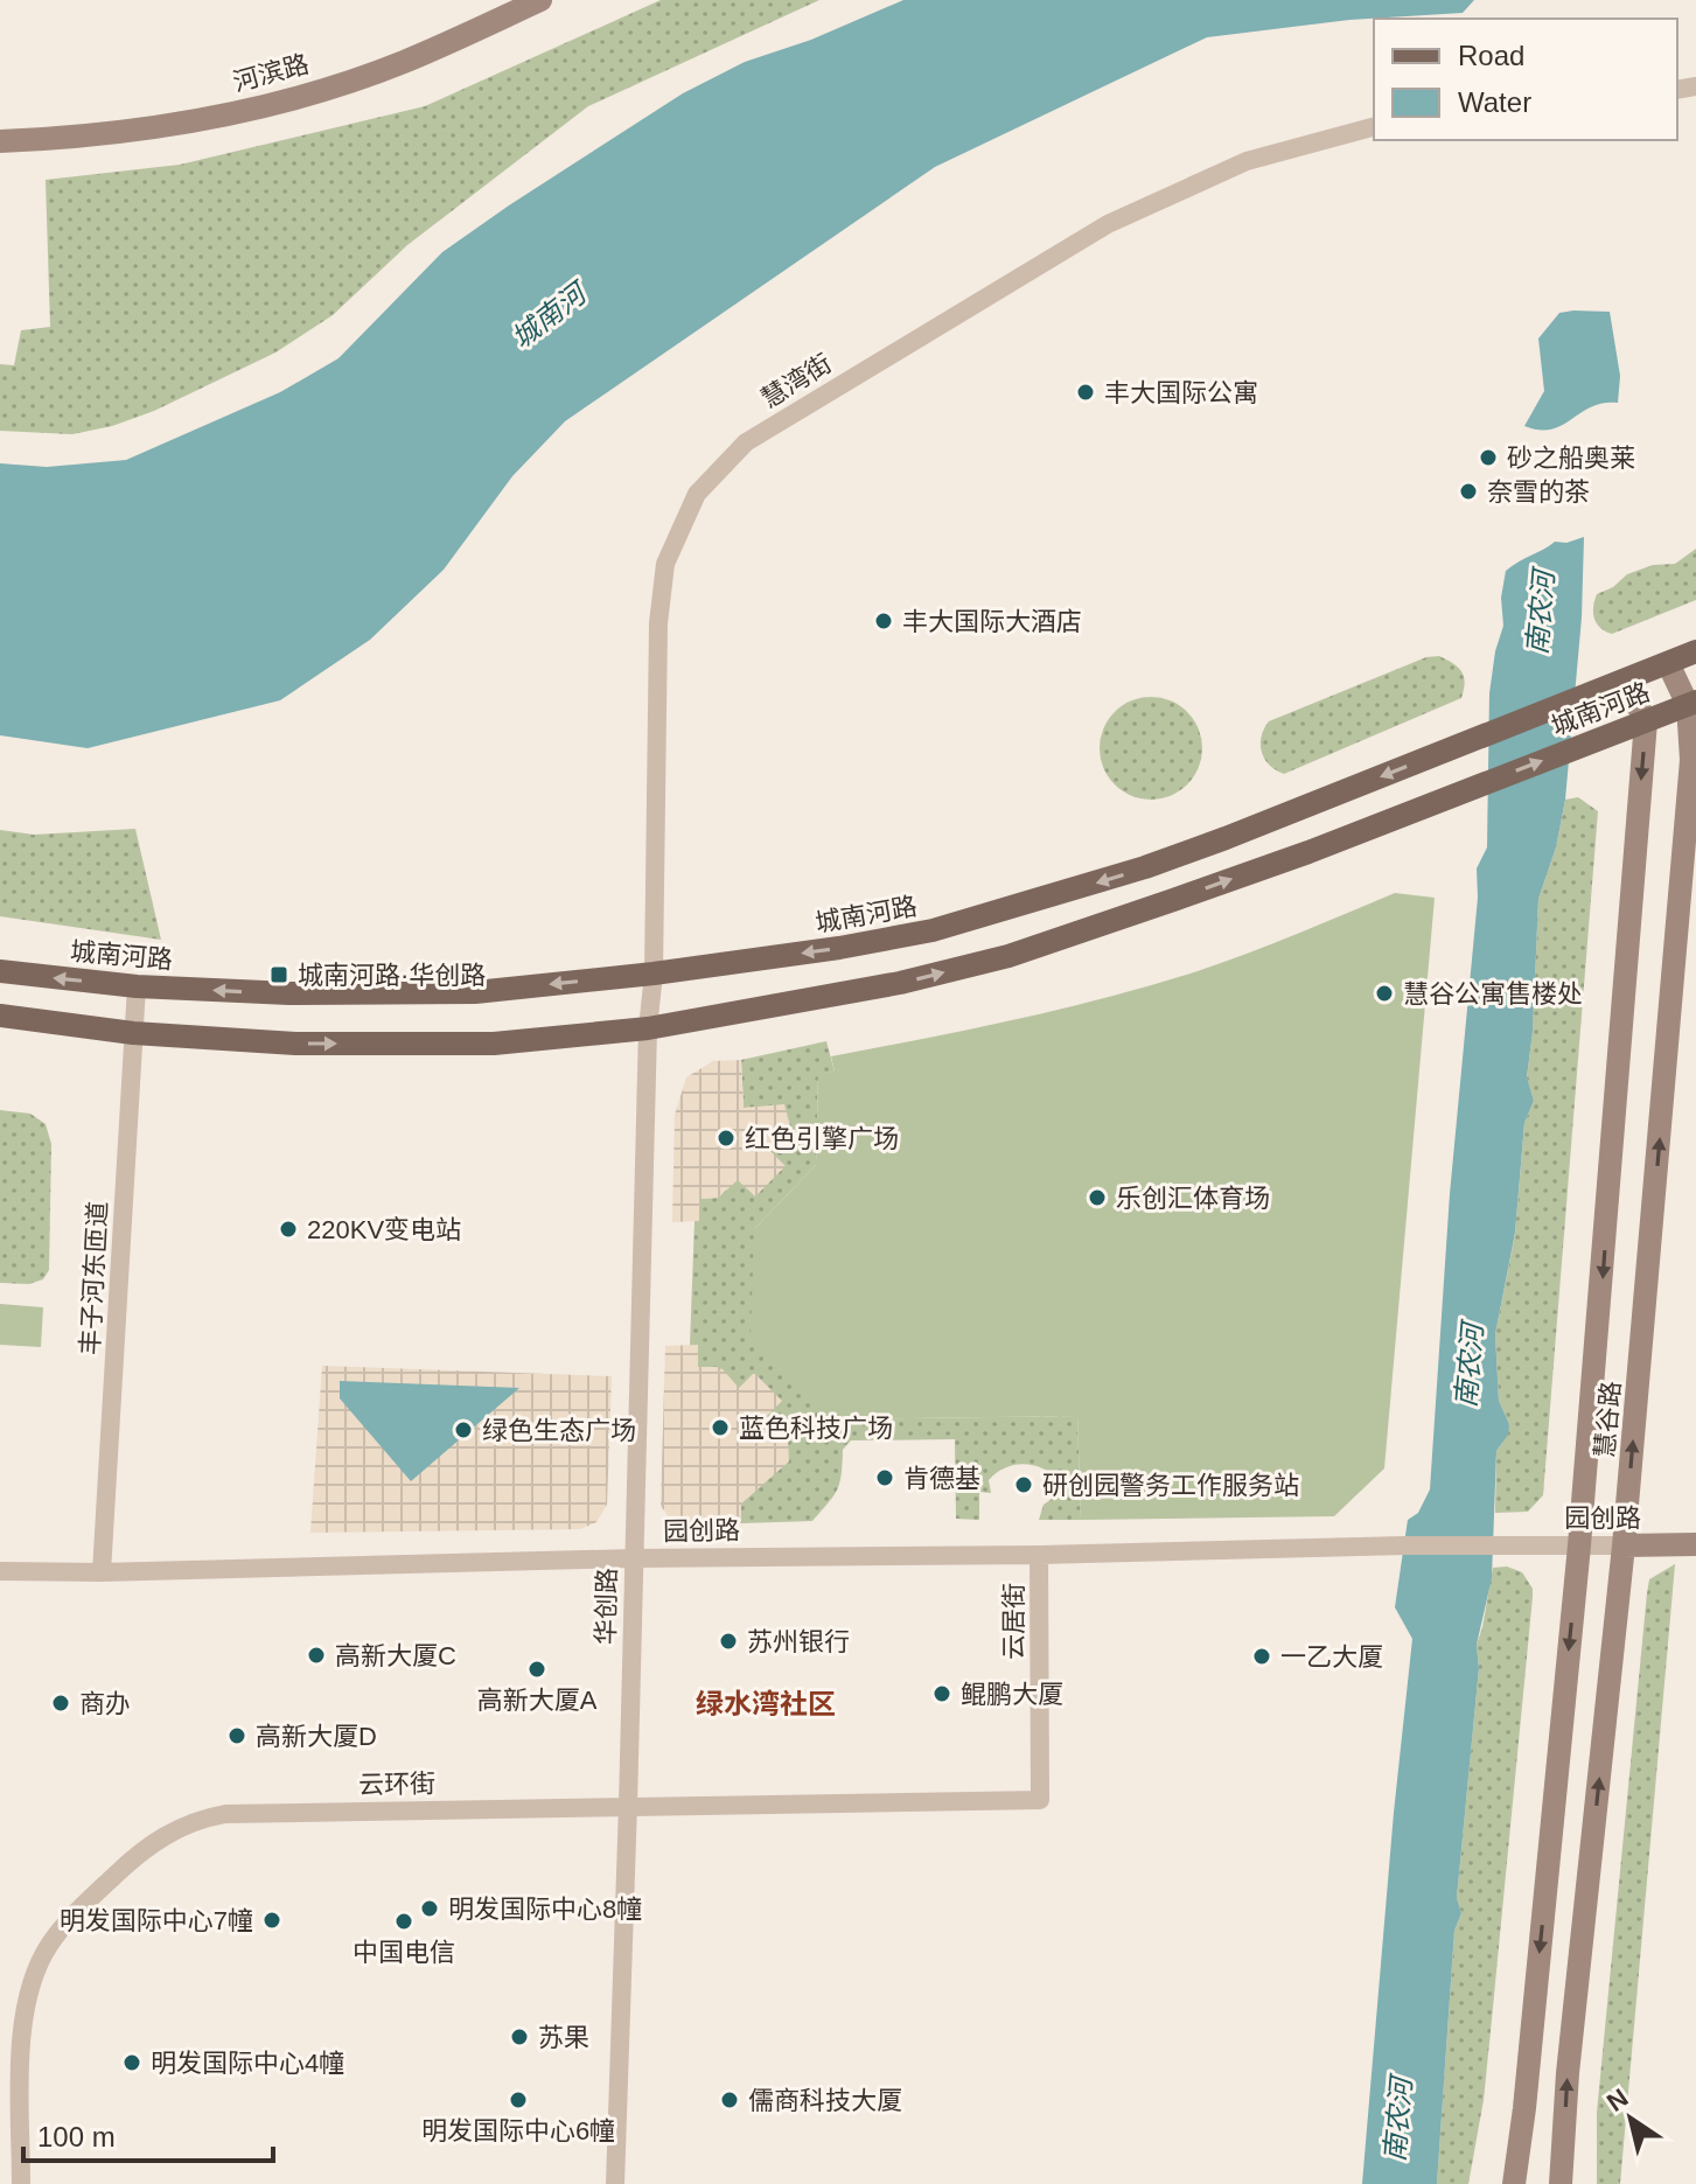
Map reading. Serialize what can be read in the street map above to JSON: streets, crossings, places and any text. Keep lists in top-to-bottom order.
{
  "streets": {
    "main road": [
      "河滨路",
      "城南河路",
      "慧谷路",
      "园创路"
    ],
    "street": [
      "慧湾街",
      "丰子河东匝道",
      "华创路",
      "云居街",
      "云环街"
    ]
  },
  "crossings": [
    ["慧湾街", "城南河路"],
    ["慧湾街", "华创路"],
    ["城南河路", "丰子河东匝道"],
    ["城南河路", "慧谷路"],
    ["城南河路", "华创路"],
    ["丰子河东匝道", "园创路"],
    ["慧谷路", "园创路"],
    ["园创路", "华创路"],
    ["园创路", "云居街"],
    ["华创路", "云环街"],
    ["云居街", "云环街"]
  ],
  "districts": ["绿水湾社区"],
  "water": ["城南河", "南农河"],
  "places": {
    "other": [
      "丰大国际公寓",
      "砂之船奥莱",
      "奈雪的茶",
      "丰大国际大酒店",
      "慧谷公寓售楼处",
      "红色引擎广场",
      "乐创汇体育场",
      "220KV变电站",
      "蓝色科技广场",
      "绿色生态广场",
      "肯德基",
      "研创园警务工作服务站",
      "苏州银行",
      "高新大厦C",
      "一乙大厦",
      "高新大厦A",
      "鲲鹏大厦",
      "商办",
      "高新大厦D",
      "明发国际中心8幢",
      "明发国际中心7幢",
      "中国电信",
      "苏果",
      "明发国际中心4幢",
      "明发国际中心6幢",
      "儒商科技大厦"
    ],
    "transit": ["城南河路·华创路"]
  },
  "legend": ["Road", "Water"],
  "scale_bar": "100 m",
  "north": "top left"
}
